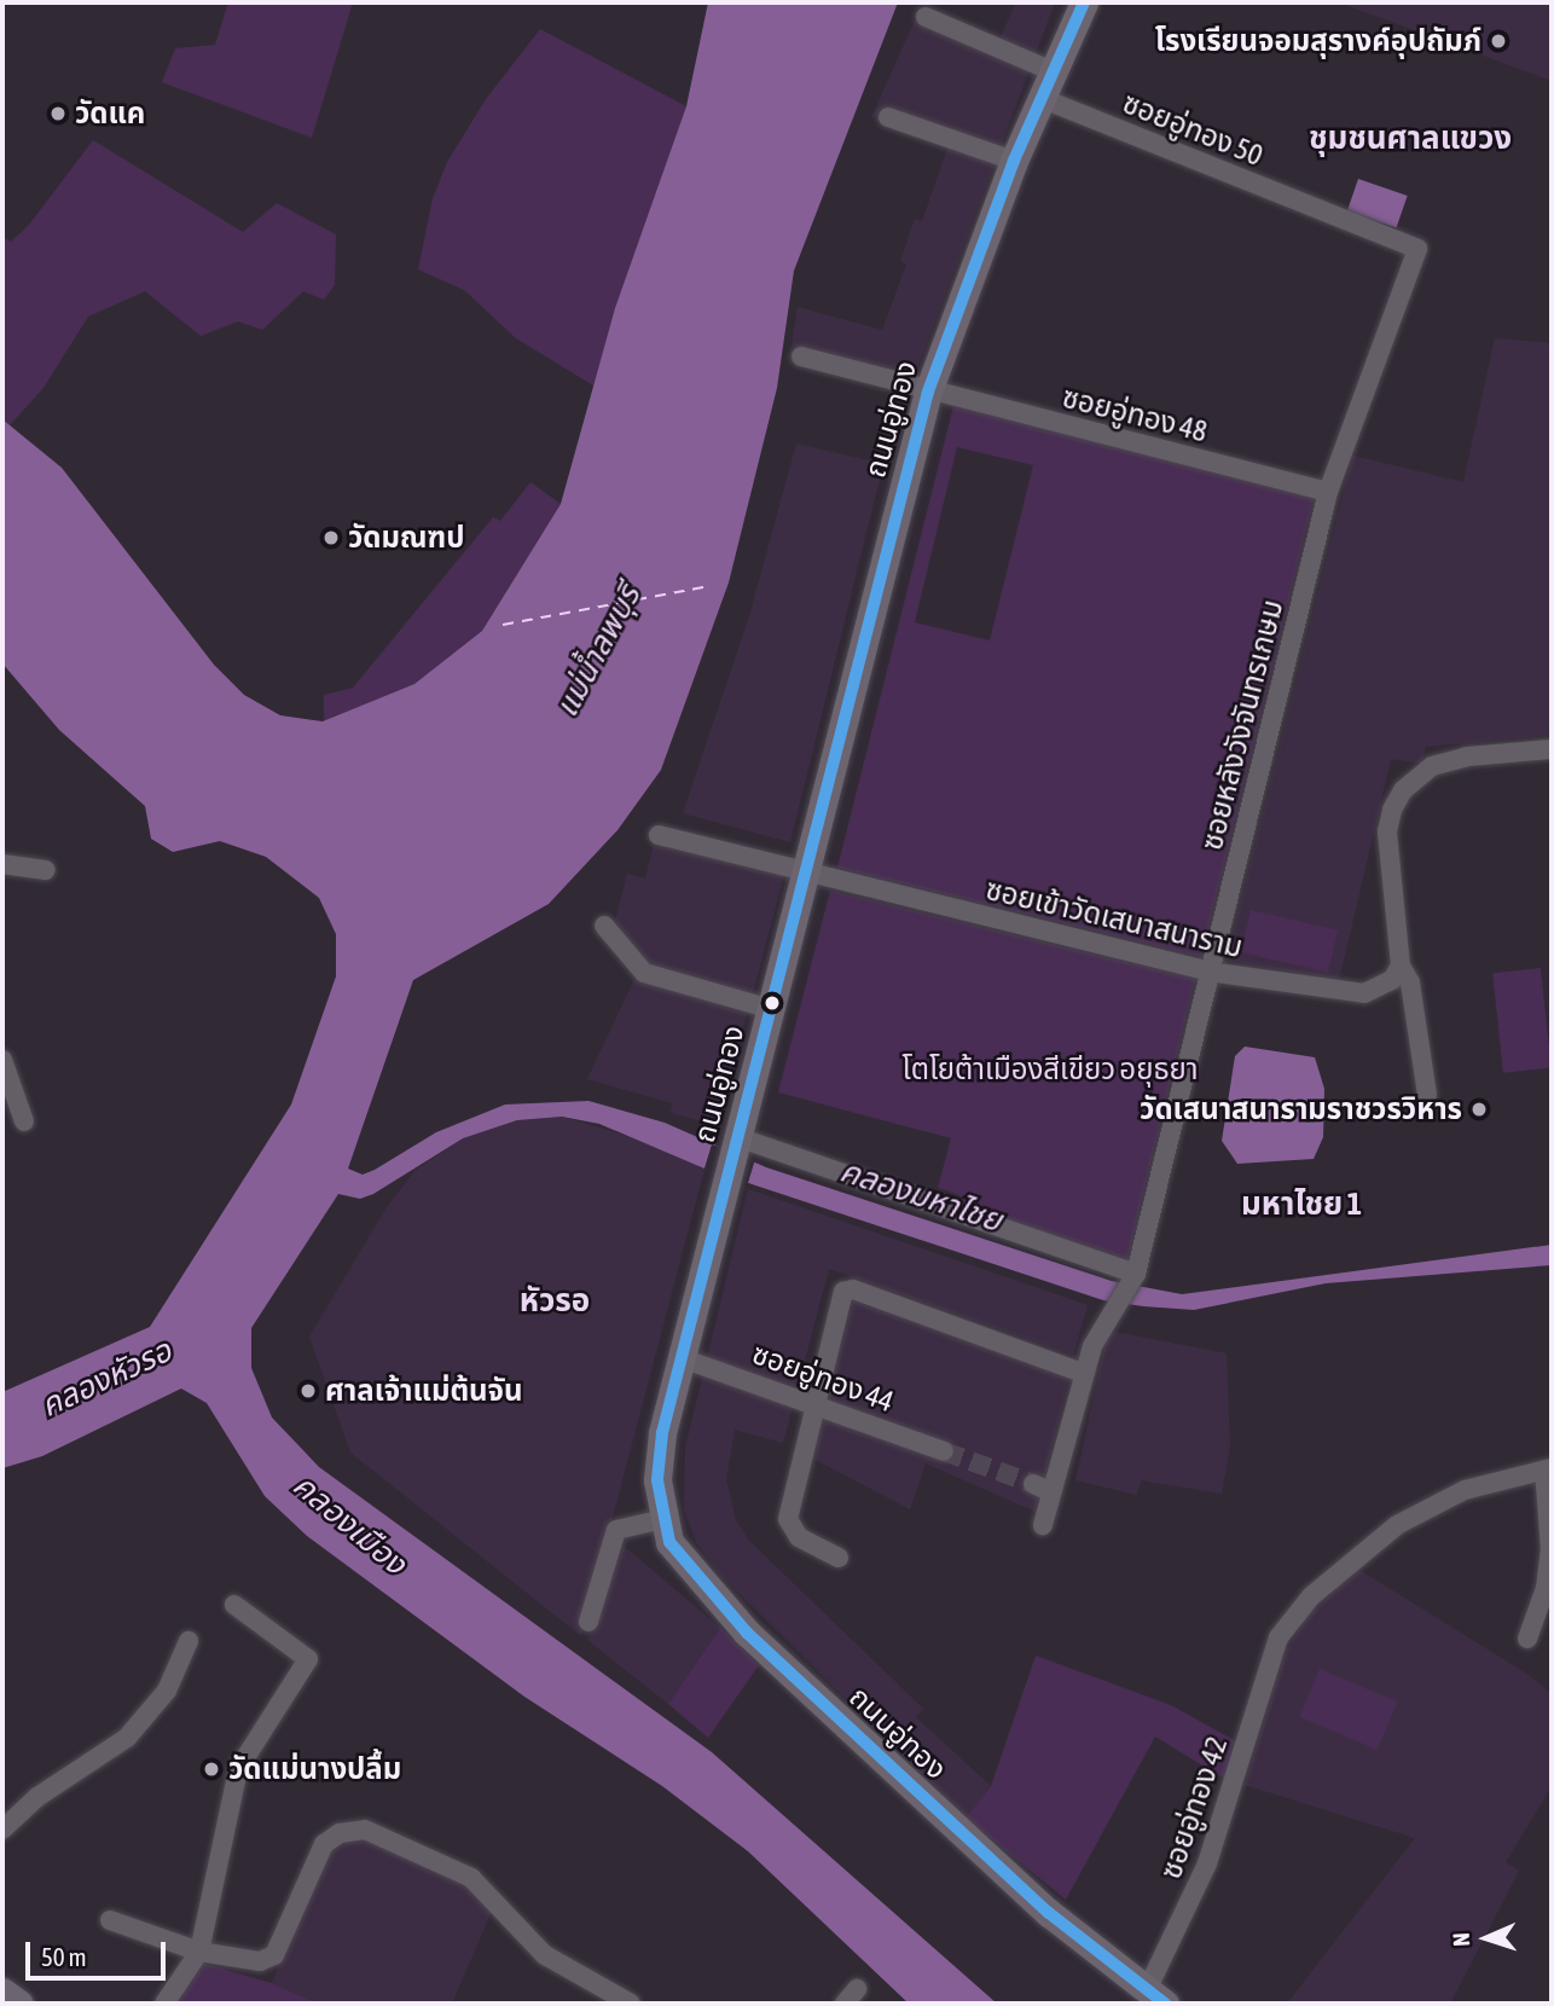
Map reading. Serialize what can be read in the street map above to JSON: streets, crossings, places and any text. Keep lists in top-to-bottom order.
{
  "streets": {
    "main road": ["ถนนอู่ทอง"],
    "street": [
      "ซอยอู่ทอง 50",
      "ซอยอู่ทอง 48",
      "ซอยหลังวังจันทรเกษม",
      "ซอยเข้าวัดเสนาสนาราม",
      "ซอยอู่ทอง 44",
      "ซอยอู่ทอง 42"
    ]
  },
  "crossings": [
    ["ซอยอู่ทอง 50", "ถนนอู่ทอง"],
    ["ซอยอู่ทอง 50", "ซอยหลังวังจันทรเกษม"],
    ["ซอยอู่ทอง 48", "ถนนอู่ทอง"],
    ["ซอยอู่ทอง 48", "ซอยหลังวังจันทรเกษม"],
    ["ถนนอู่ทอง", "ซอยเข้าวัดเสนาสนาราม"],
    ["ถนนอู่ทอง", "ซอยอู่ทอง 44"],
    ["ถนนอู่ทอง", "ซอยอู่ทอง 42"],
    ["ซอยหลังวังจันทรเกษม", "ซอยเข้าวัดเสนาสนาราม"]
  ],
  "districts": ["ชุมชนศาลแขวง", "มหาไชย 1", "หัวรอ"],
  "water": [
    "แม่น้ำลพบุรี",
    "คลองมหาไชย",
    "คลองหัวรอ",
    "คลองเมือง"
  ],
  "parks": ["โตโยต้าเมืองสีเขียว อยุธยา"],
  "places": [
    "โรงเรียนจอมสุรางค์อุปถัมภ์",
    "วัดแค",
    "วัดมณฑป",
    "วัดเสนาสนารามราชวรวิหาร",
    "ศาลเจ้าแม่ต้นจัน",
    "วัดแม่นางปลื้ม"
  ],
  "scale_bar": "50 m",
  "north": "left"
}
